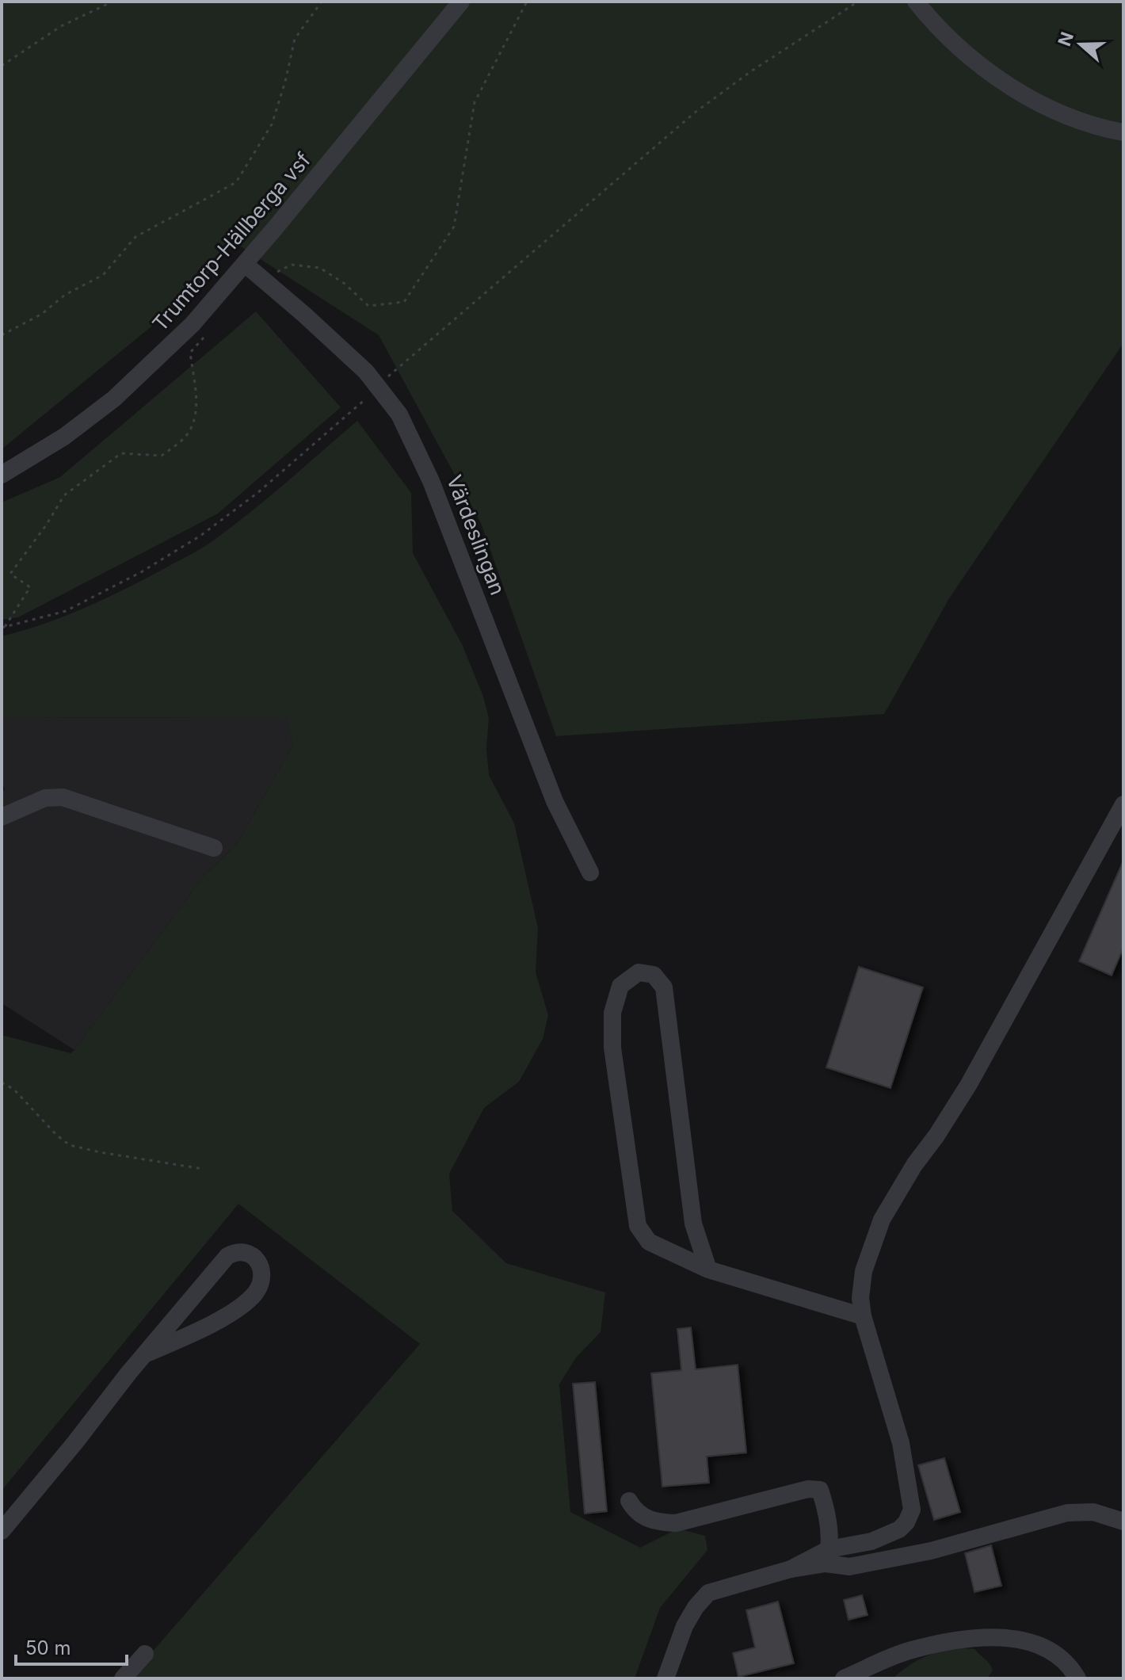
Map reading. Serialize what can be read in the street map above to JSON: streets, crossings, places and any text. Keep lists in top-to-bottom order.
{
  "streets": {
    "street": ["Trumtorp-Hällberga vsf", "Värdeslingan"]
  },
  "crossings": [
    ["Trumtorp-Hällberga vsf", "Värdeslingan"]
  ],
  "scale_bar": "50 m",
  "north": "left"
}
